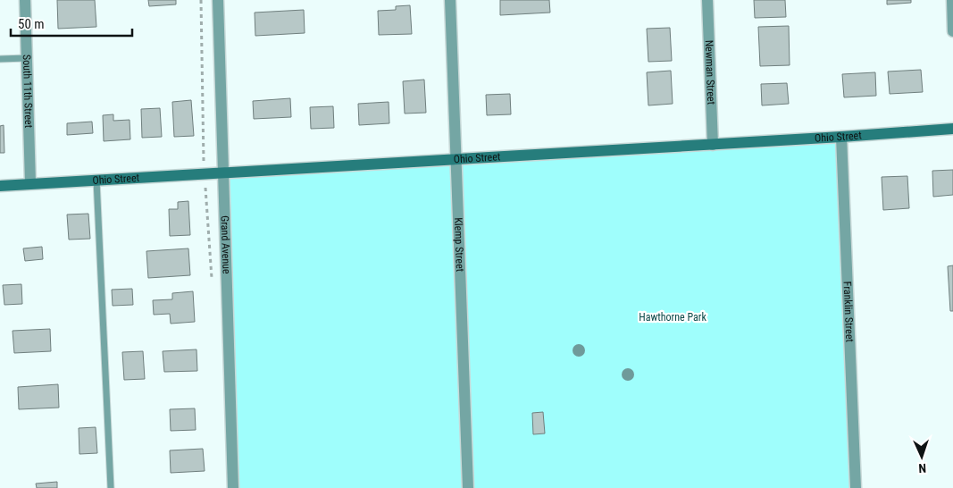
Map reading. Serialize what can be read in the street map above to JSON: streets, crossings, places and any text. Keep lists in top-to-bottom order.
{
  "streets": {
    "street": [
      "Newman Street",
      "South 11th Street",
      "Ohio Street",
      "Grand Avenue",
      "Klemp Street",
      "Franklin Street"
    ]
  },
  "crossings": [
    ["Newman Street", "Ohio Street"],
    ["South 11th Street", "Ohio Street"],
    ["Ohio Street", "Grand Avenue"],
    ["Ohio Street", "Klemp Street"],
    ["Ohio Street", "Franklin Street"]
  ],
  "parks": ["Hawthorne Park"],
  "scale_bar": "50 m",
  "north": "bottom"
}
